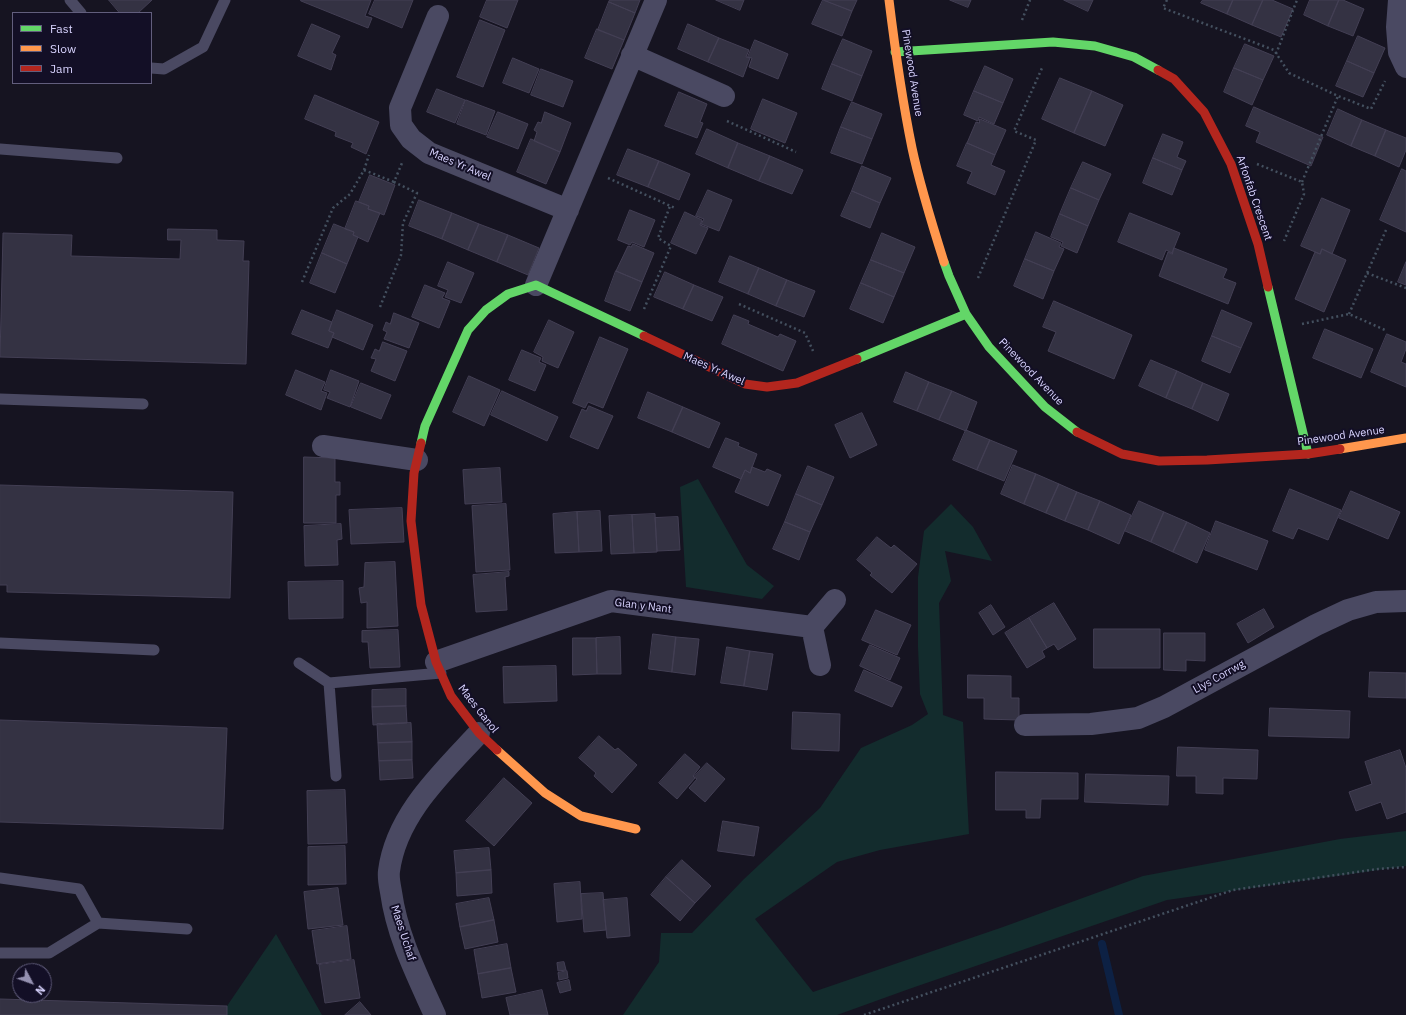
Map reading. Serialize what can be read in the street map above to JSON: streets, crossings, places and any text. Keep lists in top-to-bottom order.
{
  "streets": {
    "street": [
      "Pinewood Avenue",
      "Maes Yr Awel",
      "Arfonfab Crescent",
      "Glan y Nant",
      "Llys Corrwg",
      "Maes Ganol",
      "Maes Uchaf"
    ]
  },
  "crossings": [
    ["Pinewood Avenue", "Maes Yr Awel"],
    ["Pinewood Avenue", "Arfonfab Crescent"],
    ["Glan y Nant", "Maes Ganol"],
    ["Maes Ganol", "Maes Uchaf"]
  ],
  "legend": ["Fast", "Slow", "Jam"],
  "north": "bottom right"
}
